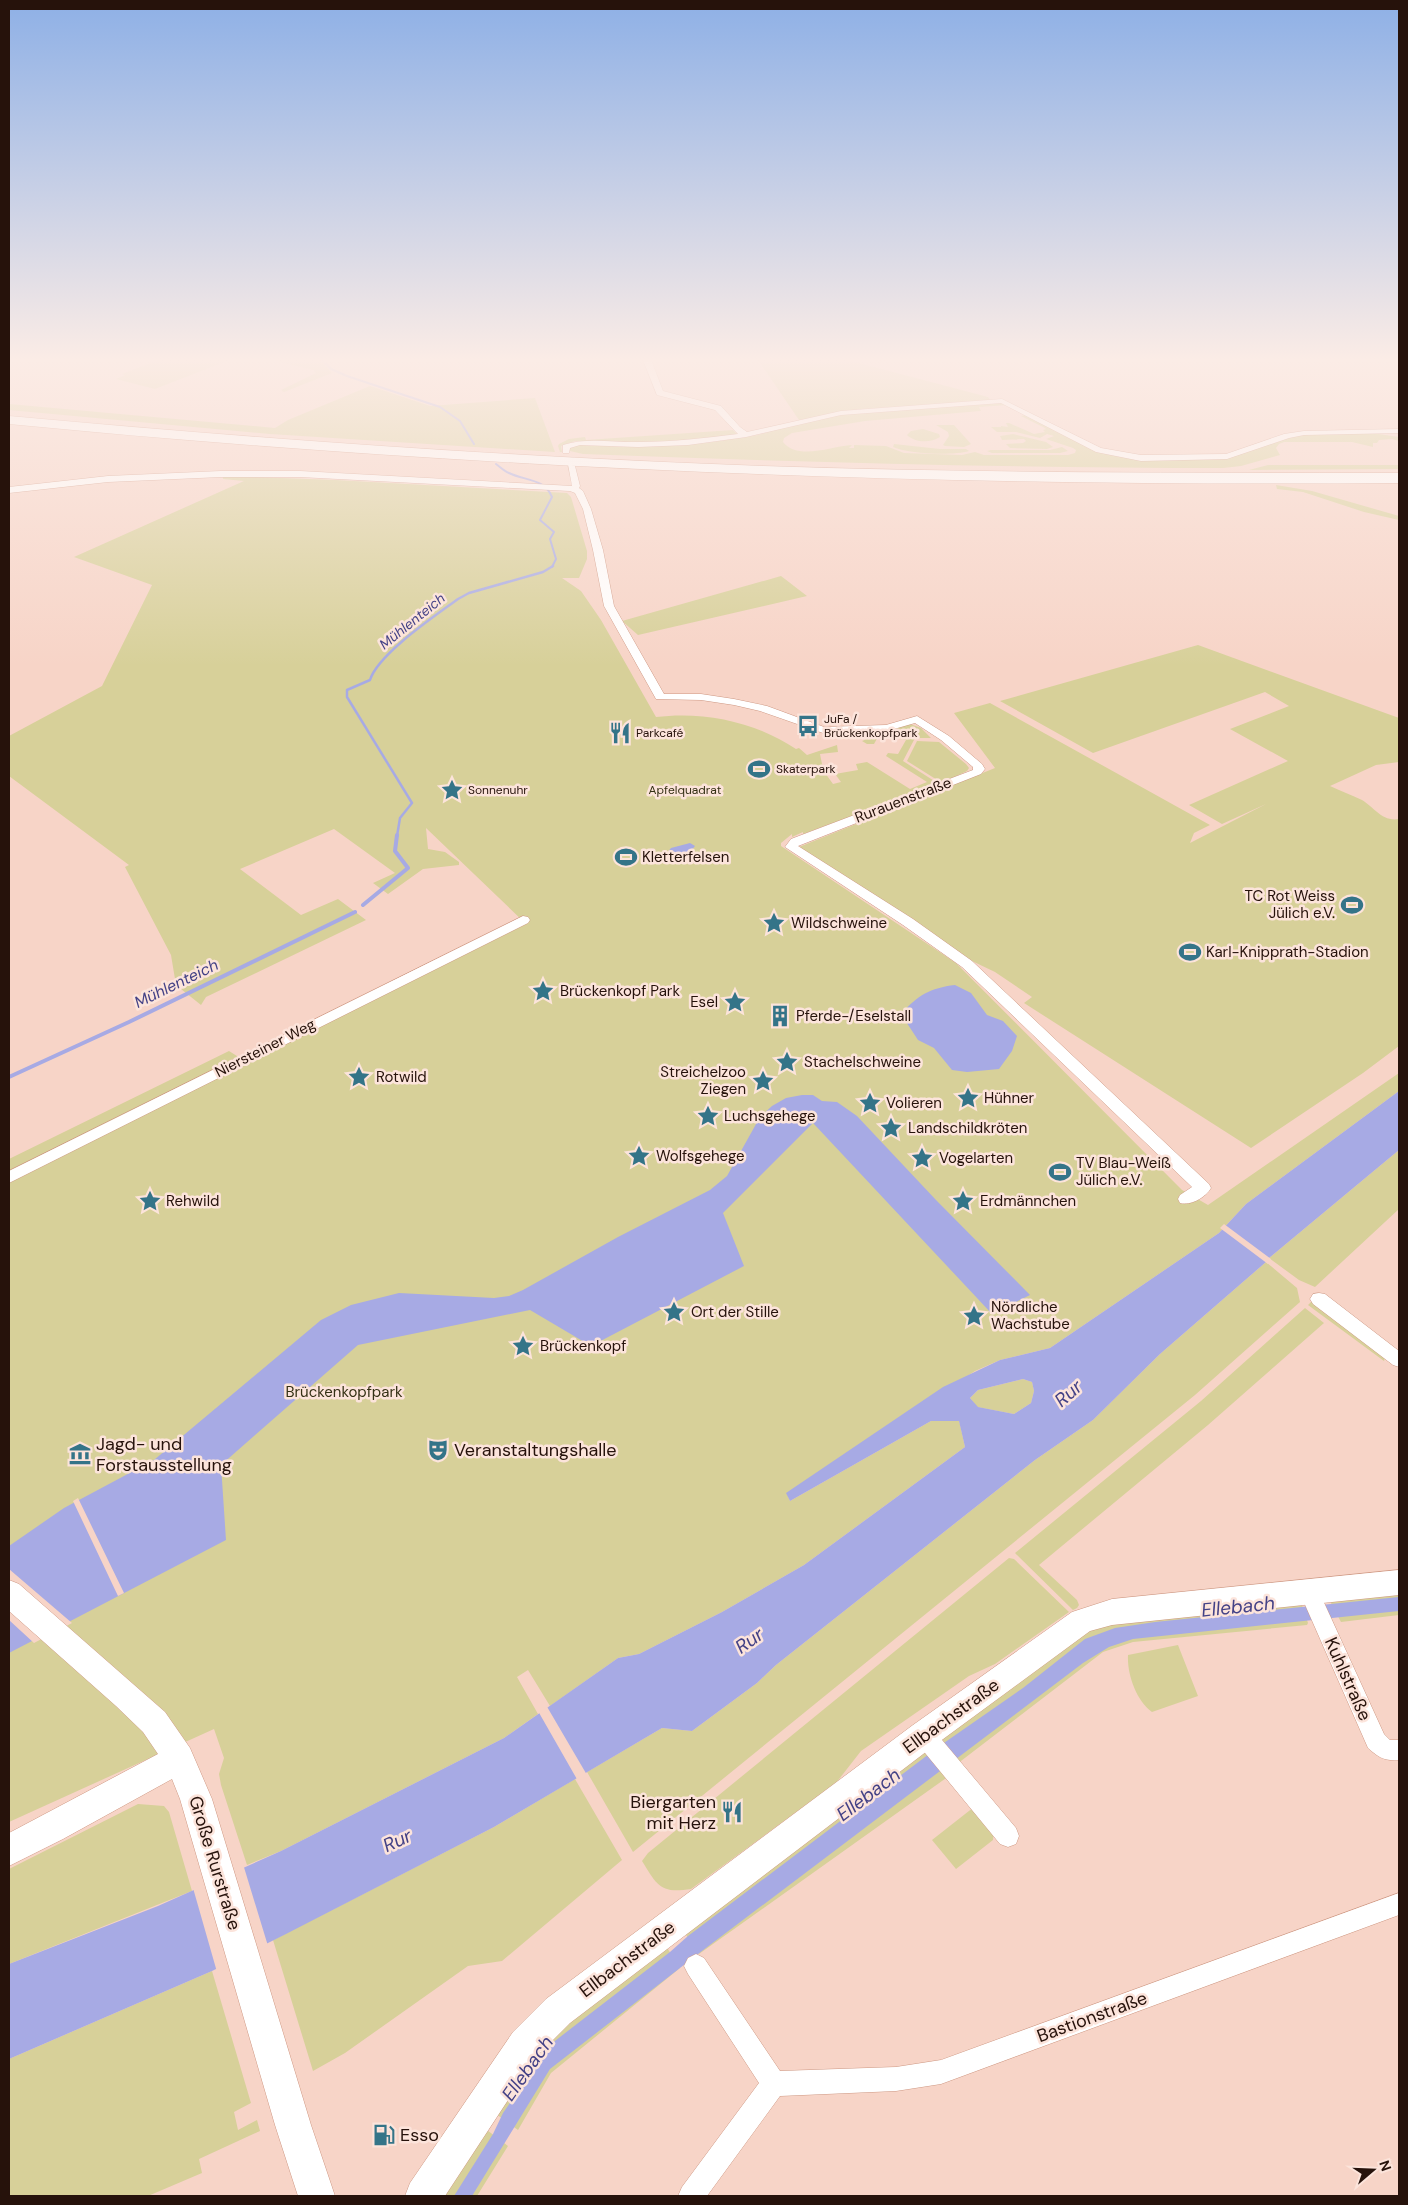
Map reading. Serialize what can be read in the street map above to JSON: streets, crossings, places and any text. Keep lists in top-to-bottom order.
{
  "streets": {
    "main road": ["Ellbachstraße", "Große Rurstraße"],
    "street": [
      "Rurauenstraße",
      "Niersteiner Weg",
      "Kuhlstraße",
      "Bastionstraße"
    ]
  },
  "crossings": [
    ["Kuhlstraße", "Ellbachstraße"]
  ],
  "water": ["Mühlenteich", "Rur", "Ellebach"],
  "parks": ["Apfelquadrat", "Brückenkopfpark"],
  "places": {
    "bus stop": ["JuFa / Brückenkopfpark"],
    "restaurant": ["Parkcafé", "Biergarten mit Herz"],
    "sports": [
      "Skaterpark",
      "Kletterfelsen",
      "TC Rot Weiss Jülich e.V.",
      "Karl-Knipprath-Stadion",
      "TV Blau-Weiß Jülich e.V."
    ],
    "place": [
      "Sonnenuhr",
      "Wildschweine",
      "Brückenkopf Park",
      "Esel",
      "Stachelschweine",
      "Rotwild",
      "Streichelzoo Ziegen",
      "Hühner",
      "Volieren",
      "Luchsgehege",
      "Landschildkröten",
      "Wolfsgehege",
      "Vogelarten",
      "Rehwild",
      "Erdmännchen",
      "Ort der Stille",
      "Nördliche Wachstube",
      "Brückenkopf"
    ],
    "building": ["Pferde-/Eselstall"],
    "theatre": ["Veranstaltungshalle"],
    "museum": ["Jagd- und Forstausstellung"],
    "fuel station": ["Esso"]
  },
  "north": "right"
}
